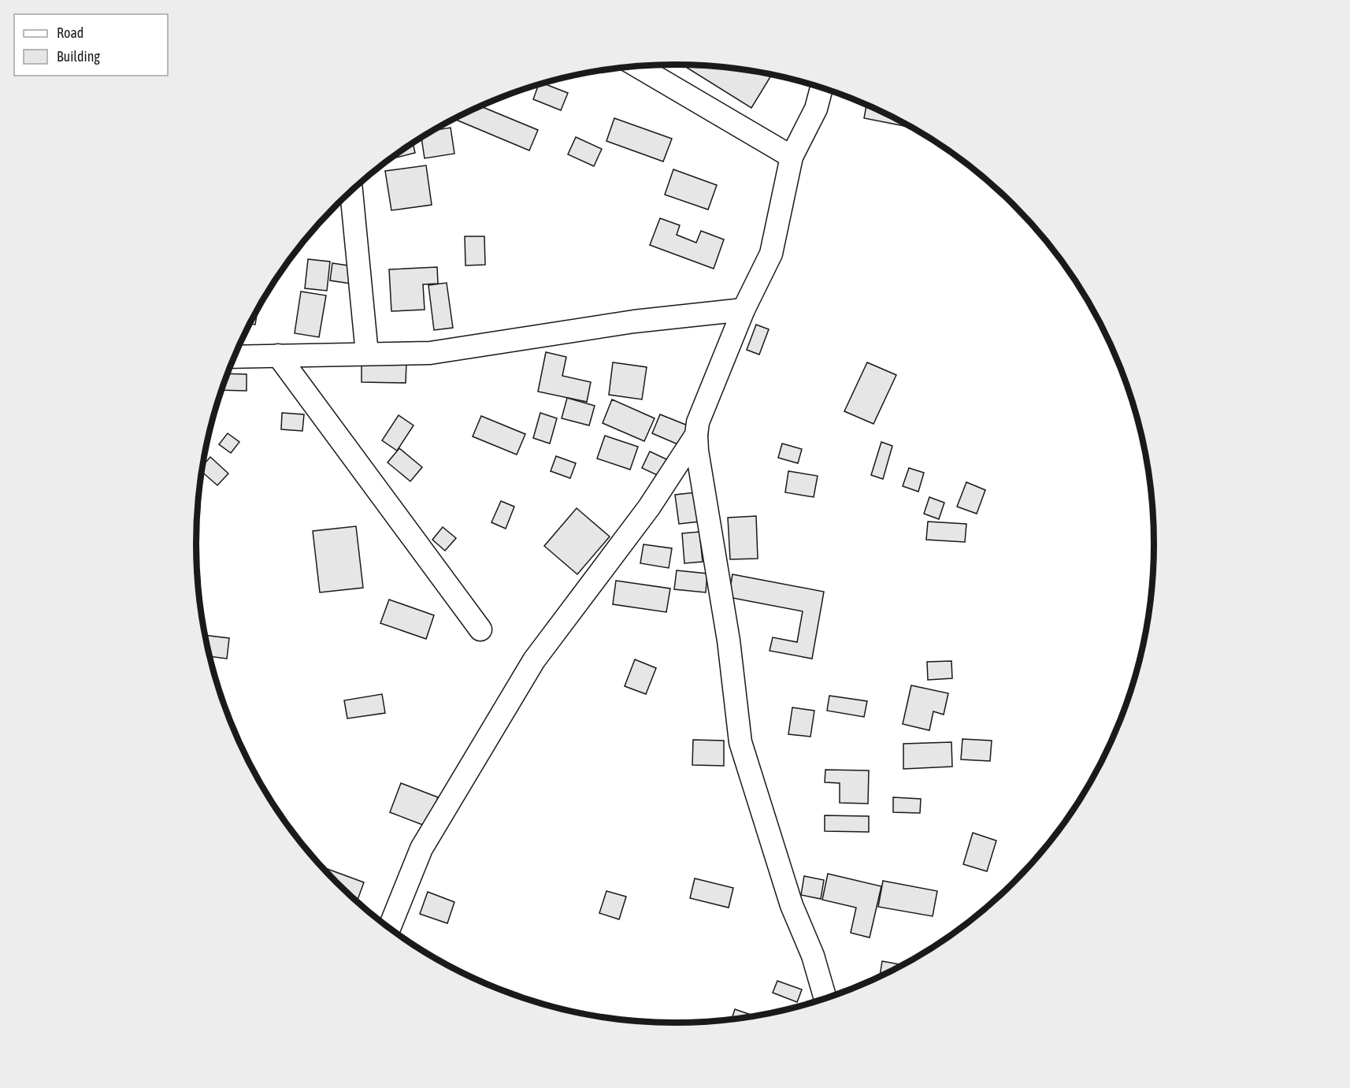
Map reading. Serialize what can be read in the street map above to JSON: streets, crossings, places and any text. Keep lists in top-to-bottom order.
{
  "legend": ["Road", "Building"]
}
